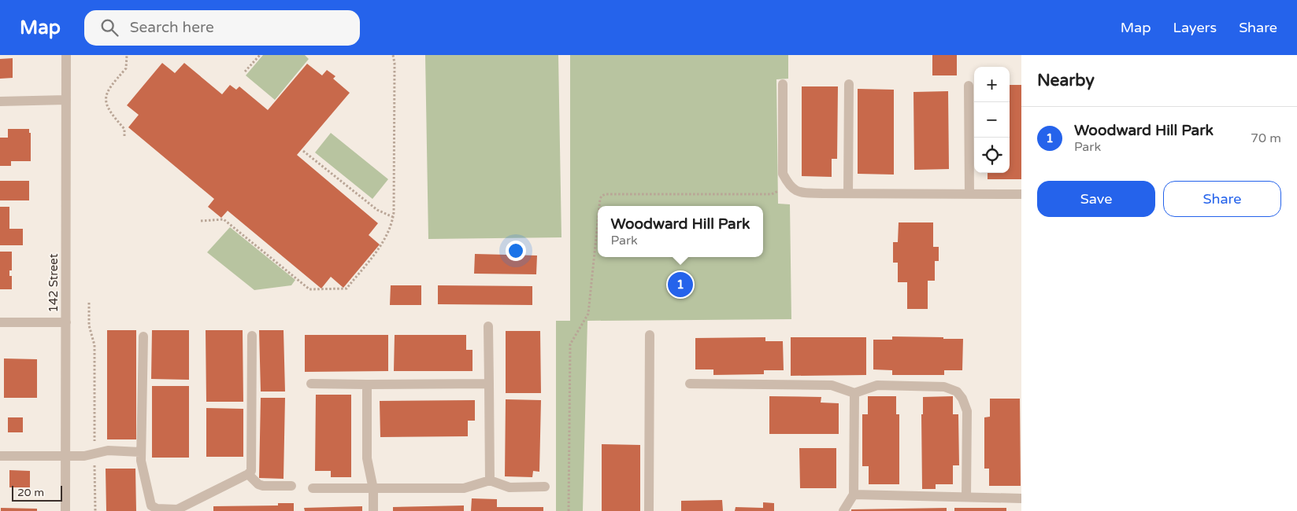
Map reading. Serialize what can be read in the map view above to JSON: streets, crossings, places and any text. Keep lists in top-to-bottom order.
{
  "streets": {
    "street": ["142 Street"]
  },
  "scale_bar": "20 m",
  "page": {
    "header": "Map",
    "search": "Search here",
    "nav": ["Map", "Layers", "Share"],
    "heading": "Nearby",
    "map_buttons": ["+", "−"],
    "list": [
      {
        "mark": "1",
        "name": "Woodward Hill Park",
        "note": "Park",
        "value": "70 m"
      }
    ],
    "buttons": ["Save", "Share"],
    "popup": ["Woodward Hill Park", "Park"],
    "pins": "1",
    "scale": "20 m"
  }
}
